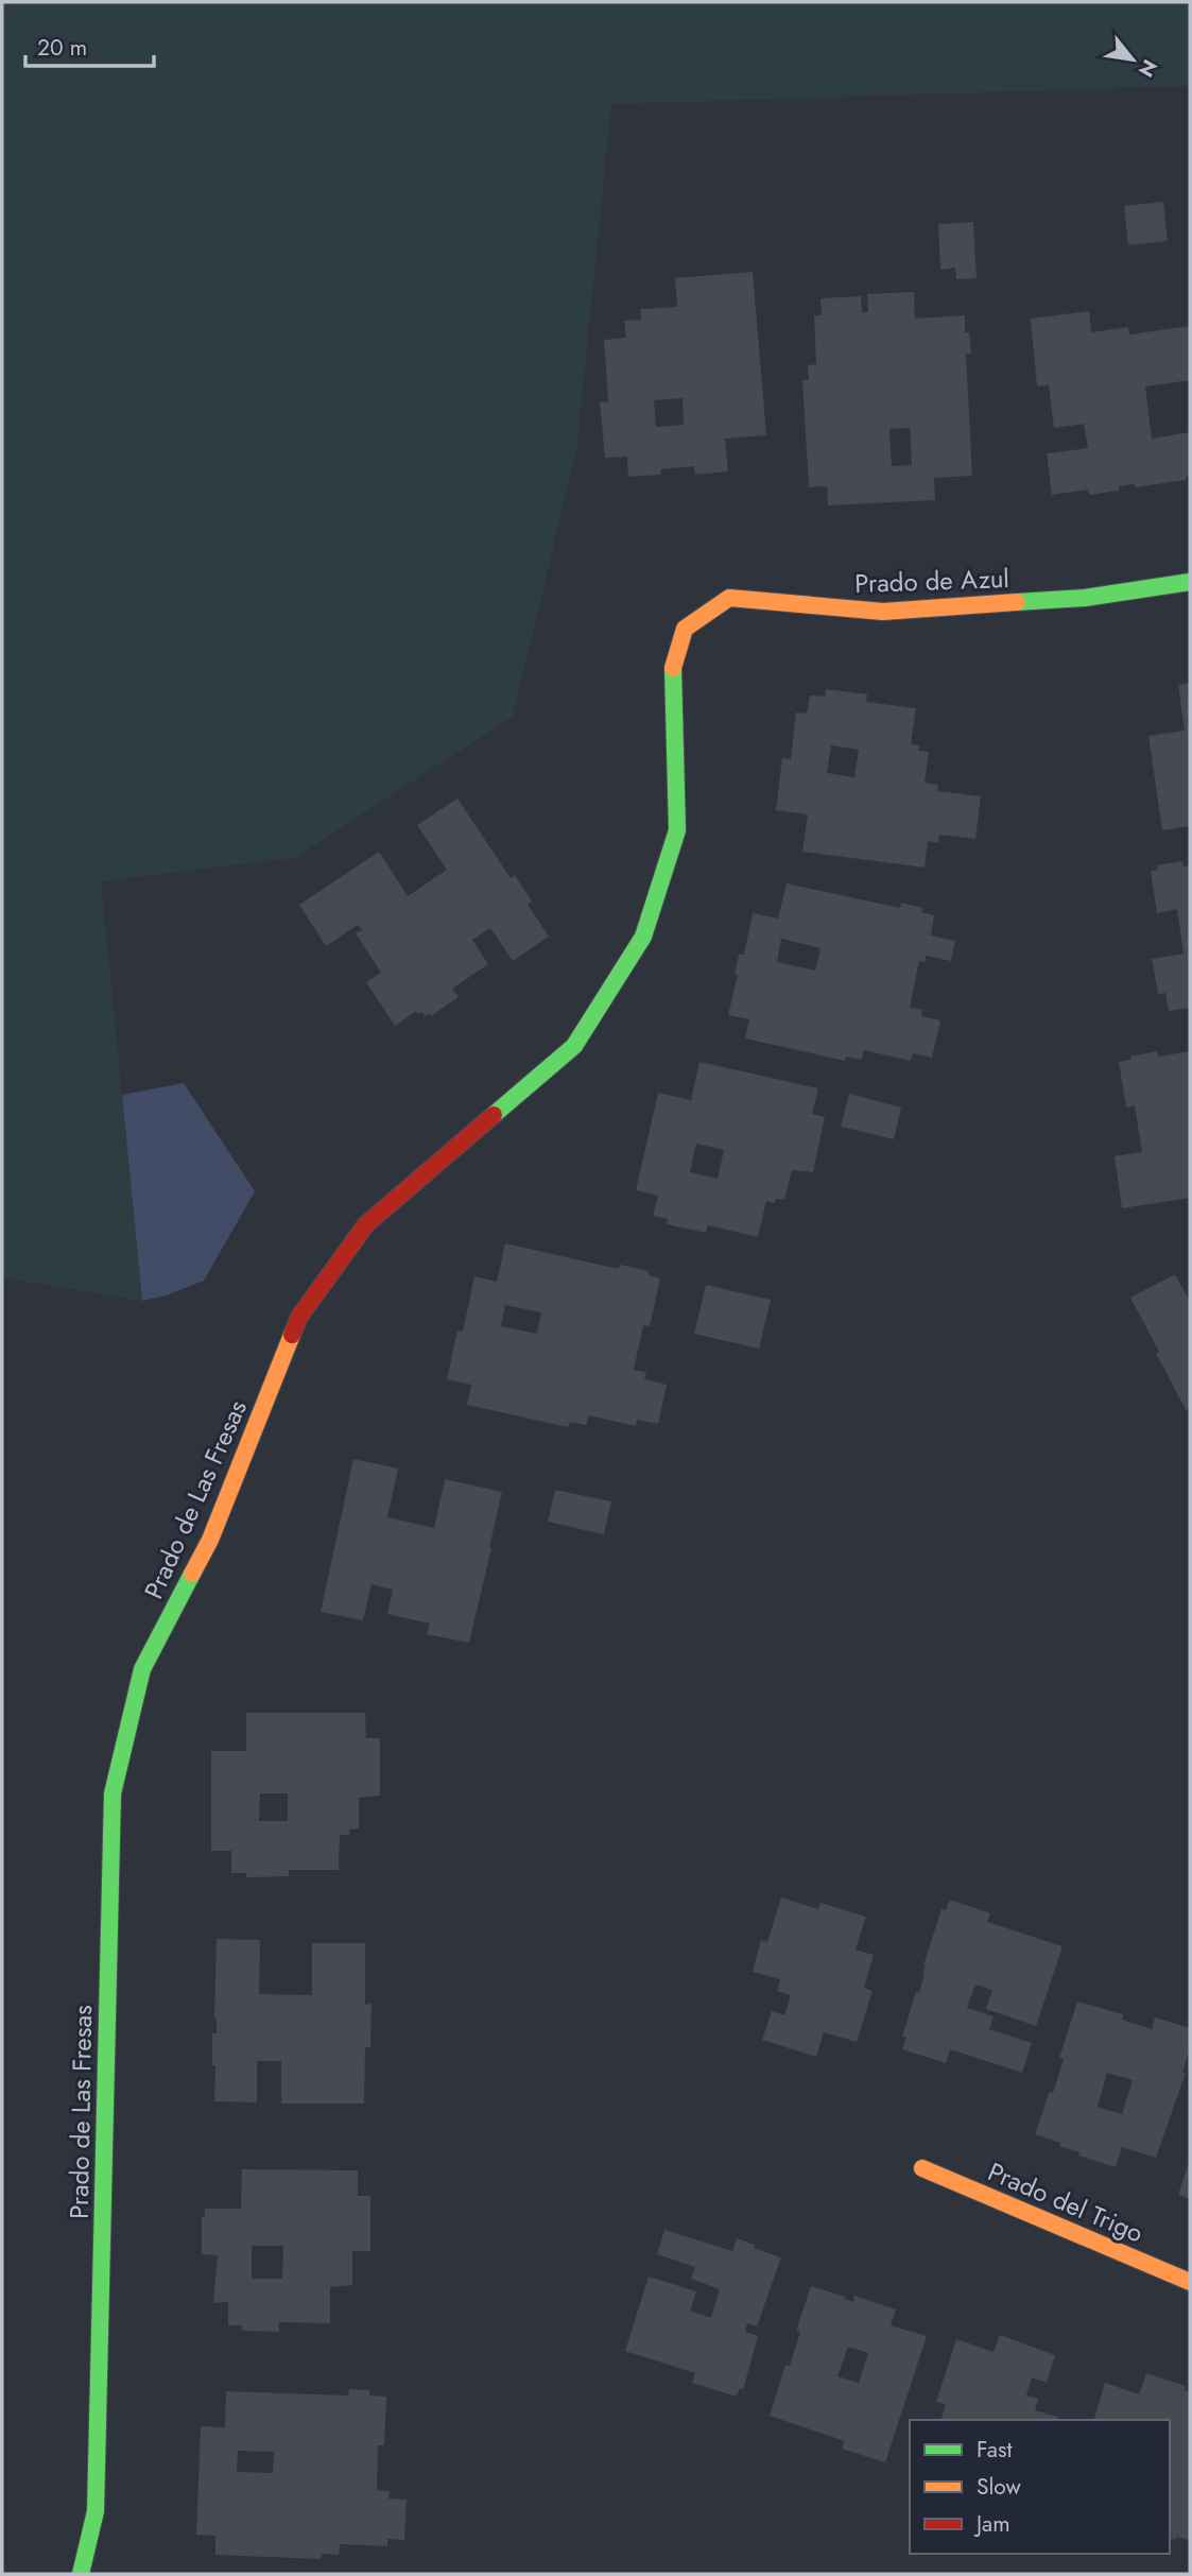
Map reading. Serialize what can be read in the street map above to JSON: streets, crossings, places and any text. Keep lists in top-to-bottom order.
{
  "streets": {
    "street": ["Prado de Azul", "Prado de Las Fresas", "Prado del Trigo"]
  },
  "crossings": [
    ["Prado de Azul", "Prado de Las Fresas"]
  ],
  "legend": ["Fast", "Slow", "Jam"],
  "scale_bar": "20 m",
  "north": "bottom right"
}
